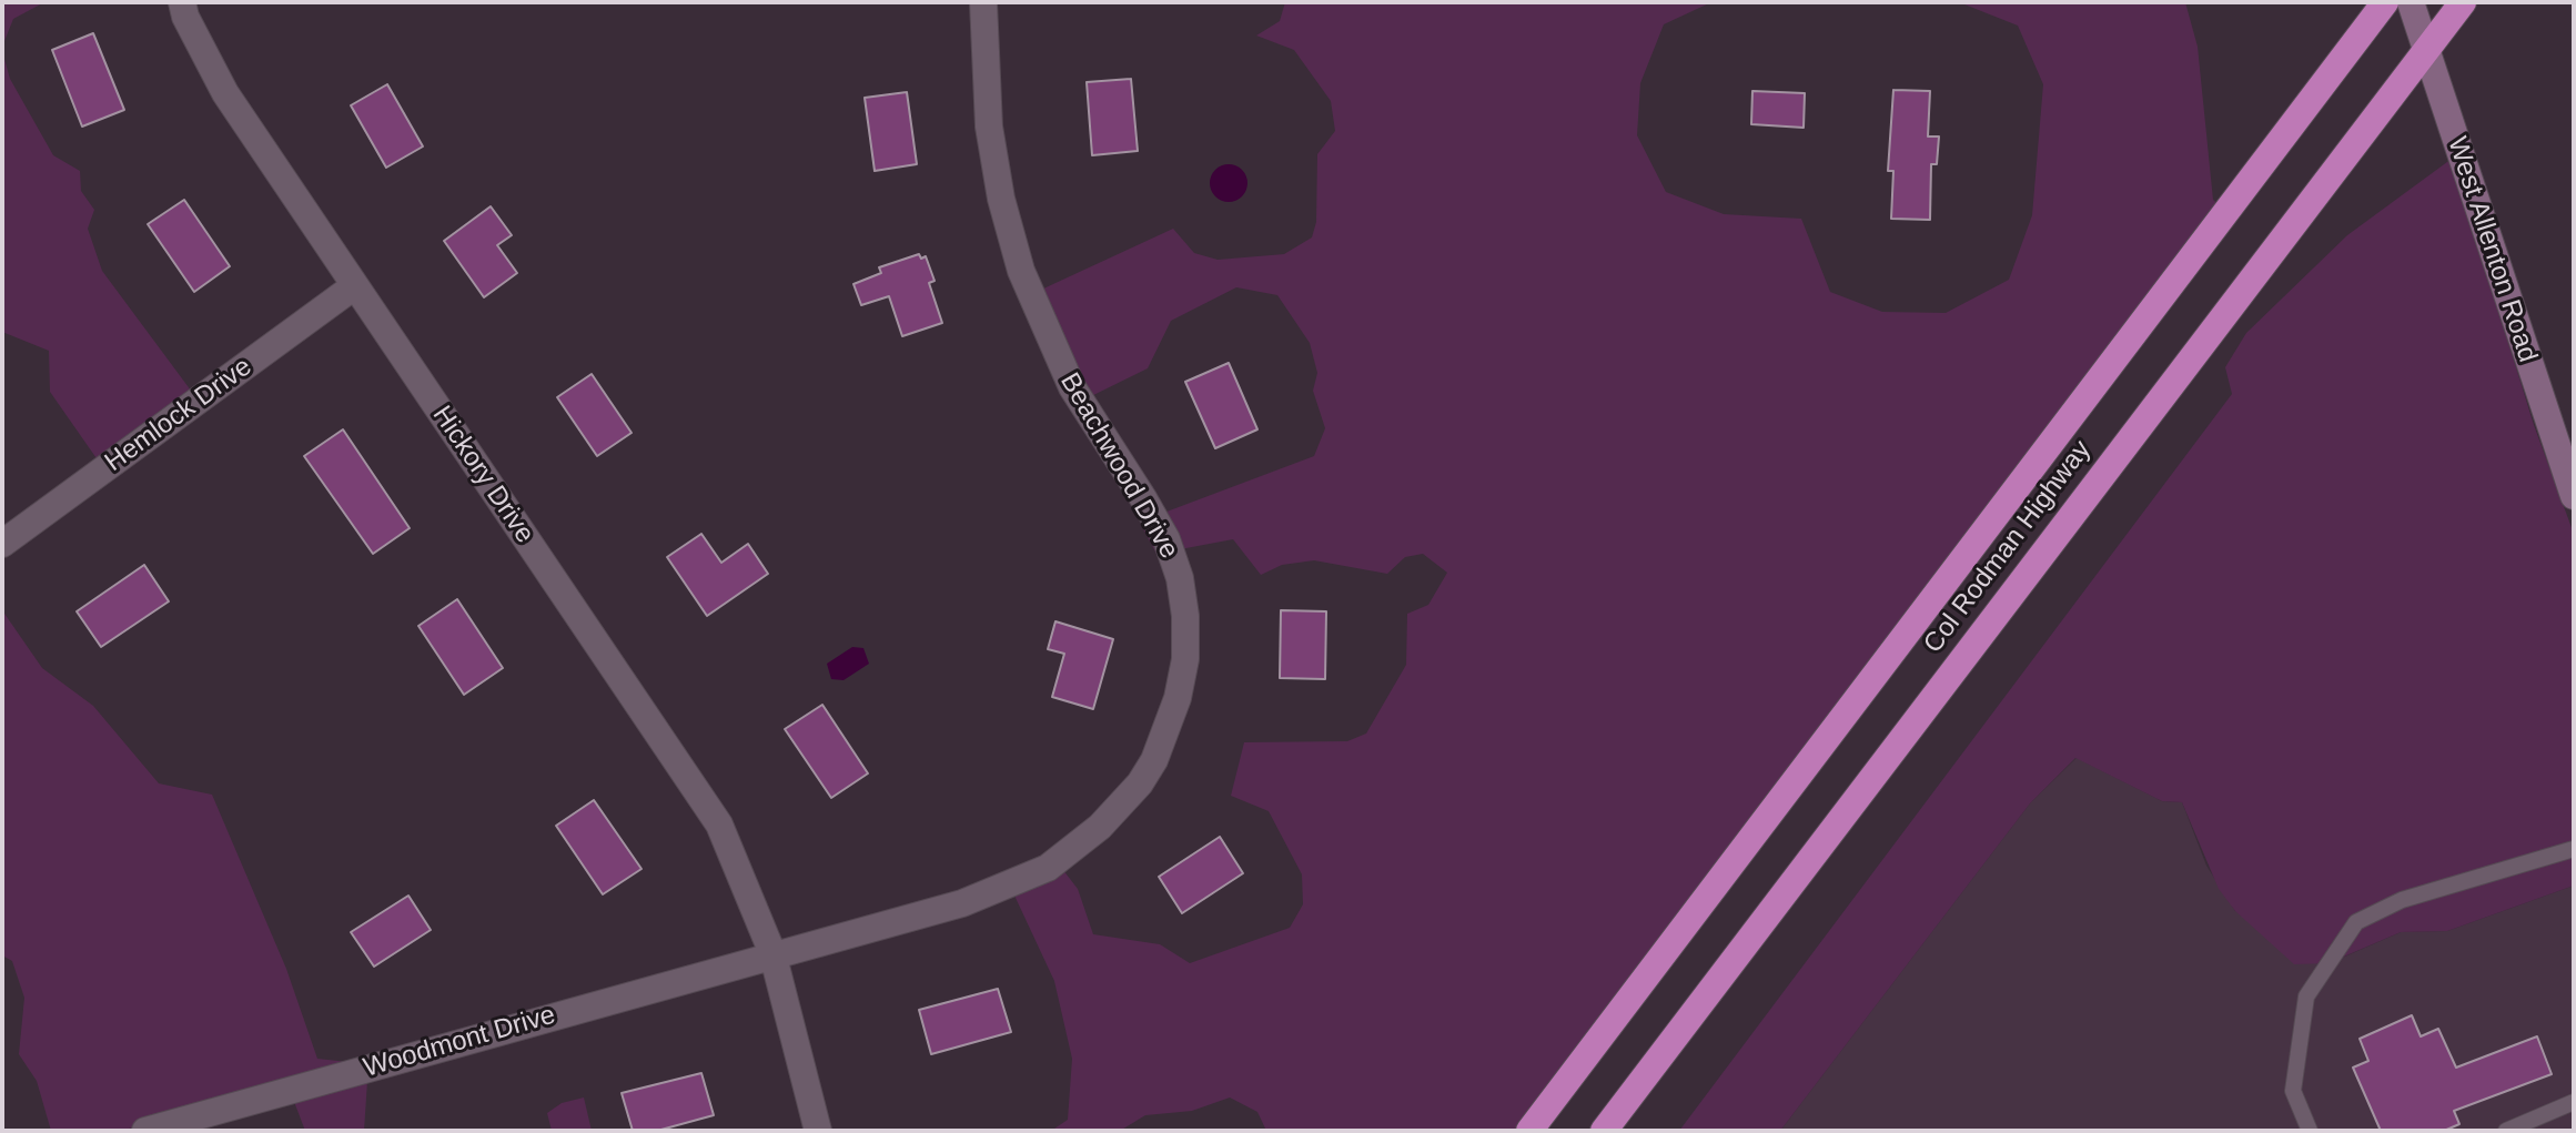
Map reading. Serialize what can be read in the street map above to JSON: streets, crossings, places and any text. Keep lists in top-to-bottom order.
{
  "streets": {
    "highway": ["Col Rodman Highway"],
    "street": [
      "West Allenton Road",
      "Hemlock Drive",
      "Beachwood Drive",
      "Hickory Drive",
      "Woodmont Drive"
    ]
  },
  "crossings": [
    ["West Allenton Road", "Col Rodman Highway"],
    ["Hemlock Drive", "Hickory Drive"],
    ["Beachwood Drive", "Hickory Drive"],
    ["Beachwood Drive", "Woodmont Drive"],
    ["Hickory Drive", "Woodmont Drive"]
  ]
}
